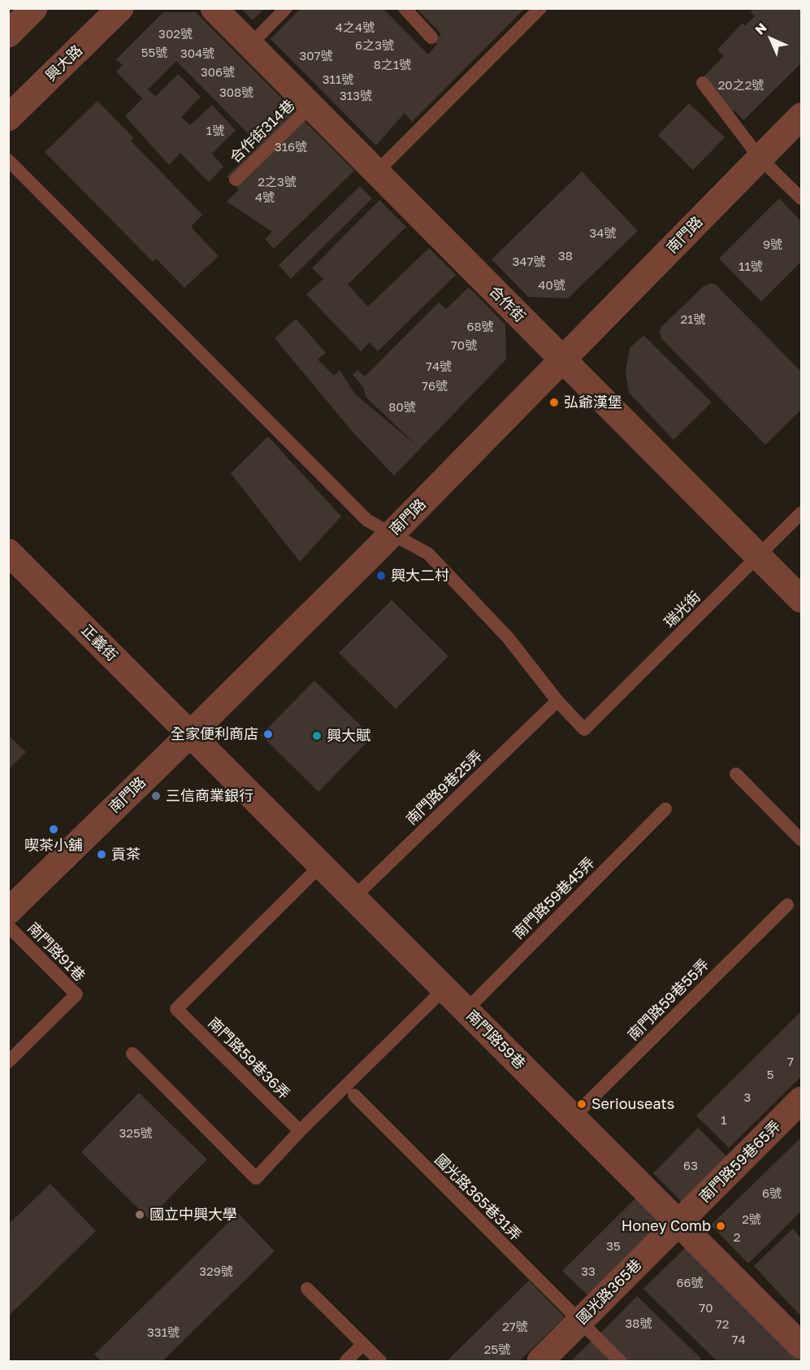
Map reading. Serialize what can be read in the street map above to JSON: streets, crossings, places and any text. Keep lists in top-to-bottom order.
{
  "streets": {
    "street": [
      "興大路",
      "南門路",
      "合作街",
      "正義街",
      "南門路59巷",
      "南門路59巷65弄",
      "國光路365巷"
    ],
    "lane": [
      "合作街314巷",
      "瑞光街",
      "南門路9巷25弄",
      "南門路59巷45弄",
      "南門路91巷",
      "南門路59巷55弄",
      "南門路59巷36弄",
      "國光路365巷31弄"
    ]
  },
  "crossings": [
    ["合作街314巷", "合作街"],
    ["南門路", "合作街"],
    ["南門路", "正義街"],
    ["南門路", "南門路59巷"],
    ["合作街", "瑞光街"],
    ["瑞光街", "南門路9巷25弄"],
    ["正義街", "南門路59巷"],
    ["南門路9巷25弄", "南門路59巷"],
    ["南門路59巷45弄", "南門路59巷"],
    ["南門路59巷55弄", "南門路59巷"],
    ["南門路59巷", "南門路59巷36弄"],
    ["南門路59巷", "南門路59巷65弄"],
    ["南門路59巷", "國光路365巷"],
    ["南門路59巷65弄", "國光路365巷"],
    ["國光路365巷31弄", "國光路365巷"]
  ],
  "places": [
    "弘爺漢堡",
    "興大二村",
    "全家便利商店",
    "興大賦",
    "三信商業銀行",
    "喫茶小舖",
    "貢茶",
    "Seriouseats",
    "國立中興大學",
    "Honey Comb"
  ],
  "house_numbers": [
    "4之4號",
    "302號",
    "6之3號",
    "55號",
    "304號",
    "307號",
    "8之1號",
    "306號",
    "311號",
    "20之2號",
    "308號",
    "313號",
    "1號",
    "316號",
    "2之3號",
    "4號",
    "34號",
    "9號",
    "38",
    "347號",
    "11號",
    "40號",
    "21號",
    "68號",
    "70號",
    "74號",
    "76號",
    "80號",
    "7",
    "5",
    "3",
    "1",
    "325號",
    "63",
    "6號",
    "2號",
    "2",
    "35",
    "329號",
    "33",
    "66號",
    "70",
    "38號",
    "72",
    "27號",
    "331號",
    "74",
    "25號"
  ],
  "north": "top left"
}
